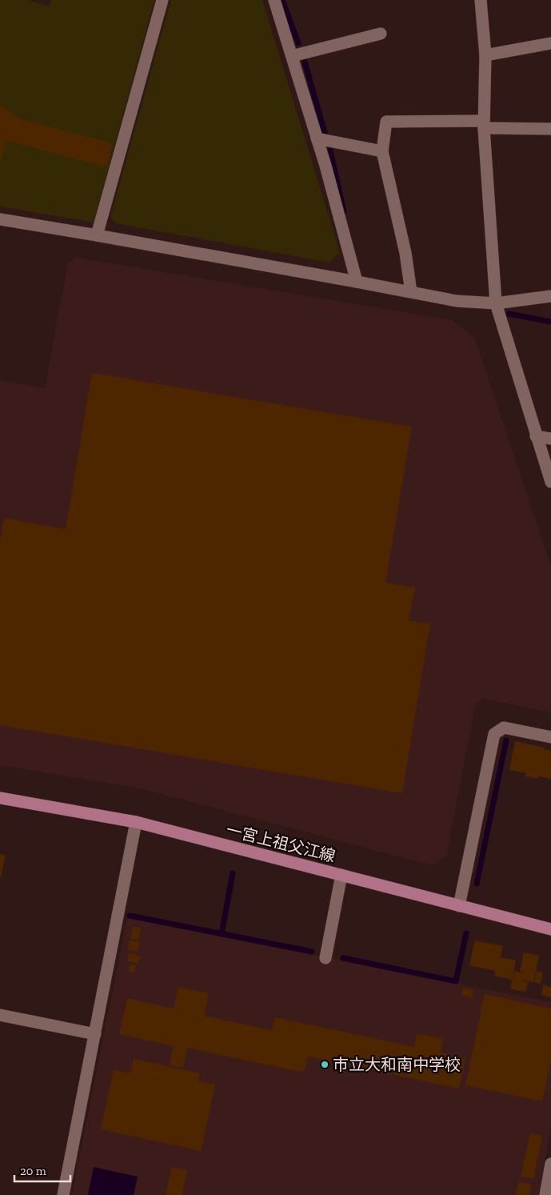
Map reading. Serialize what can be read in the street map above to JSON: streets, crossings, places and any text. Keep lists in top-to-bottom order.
{
  "streets": {
    "main road": ["一宮上祖父江線"]
  },
  "places": ["市立大和南中学校"],
  "scale_bar": "20 m"
}
